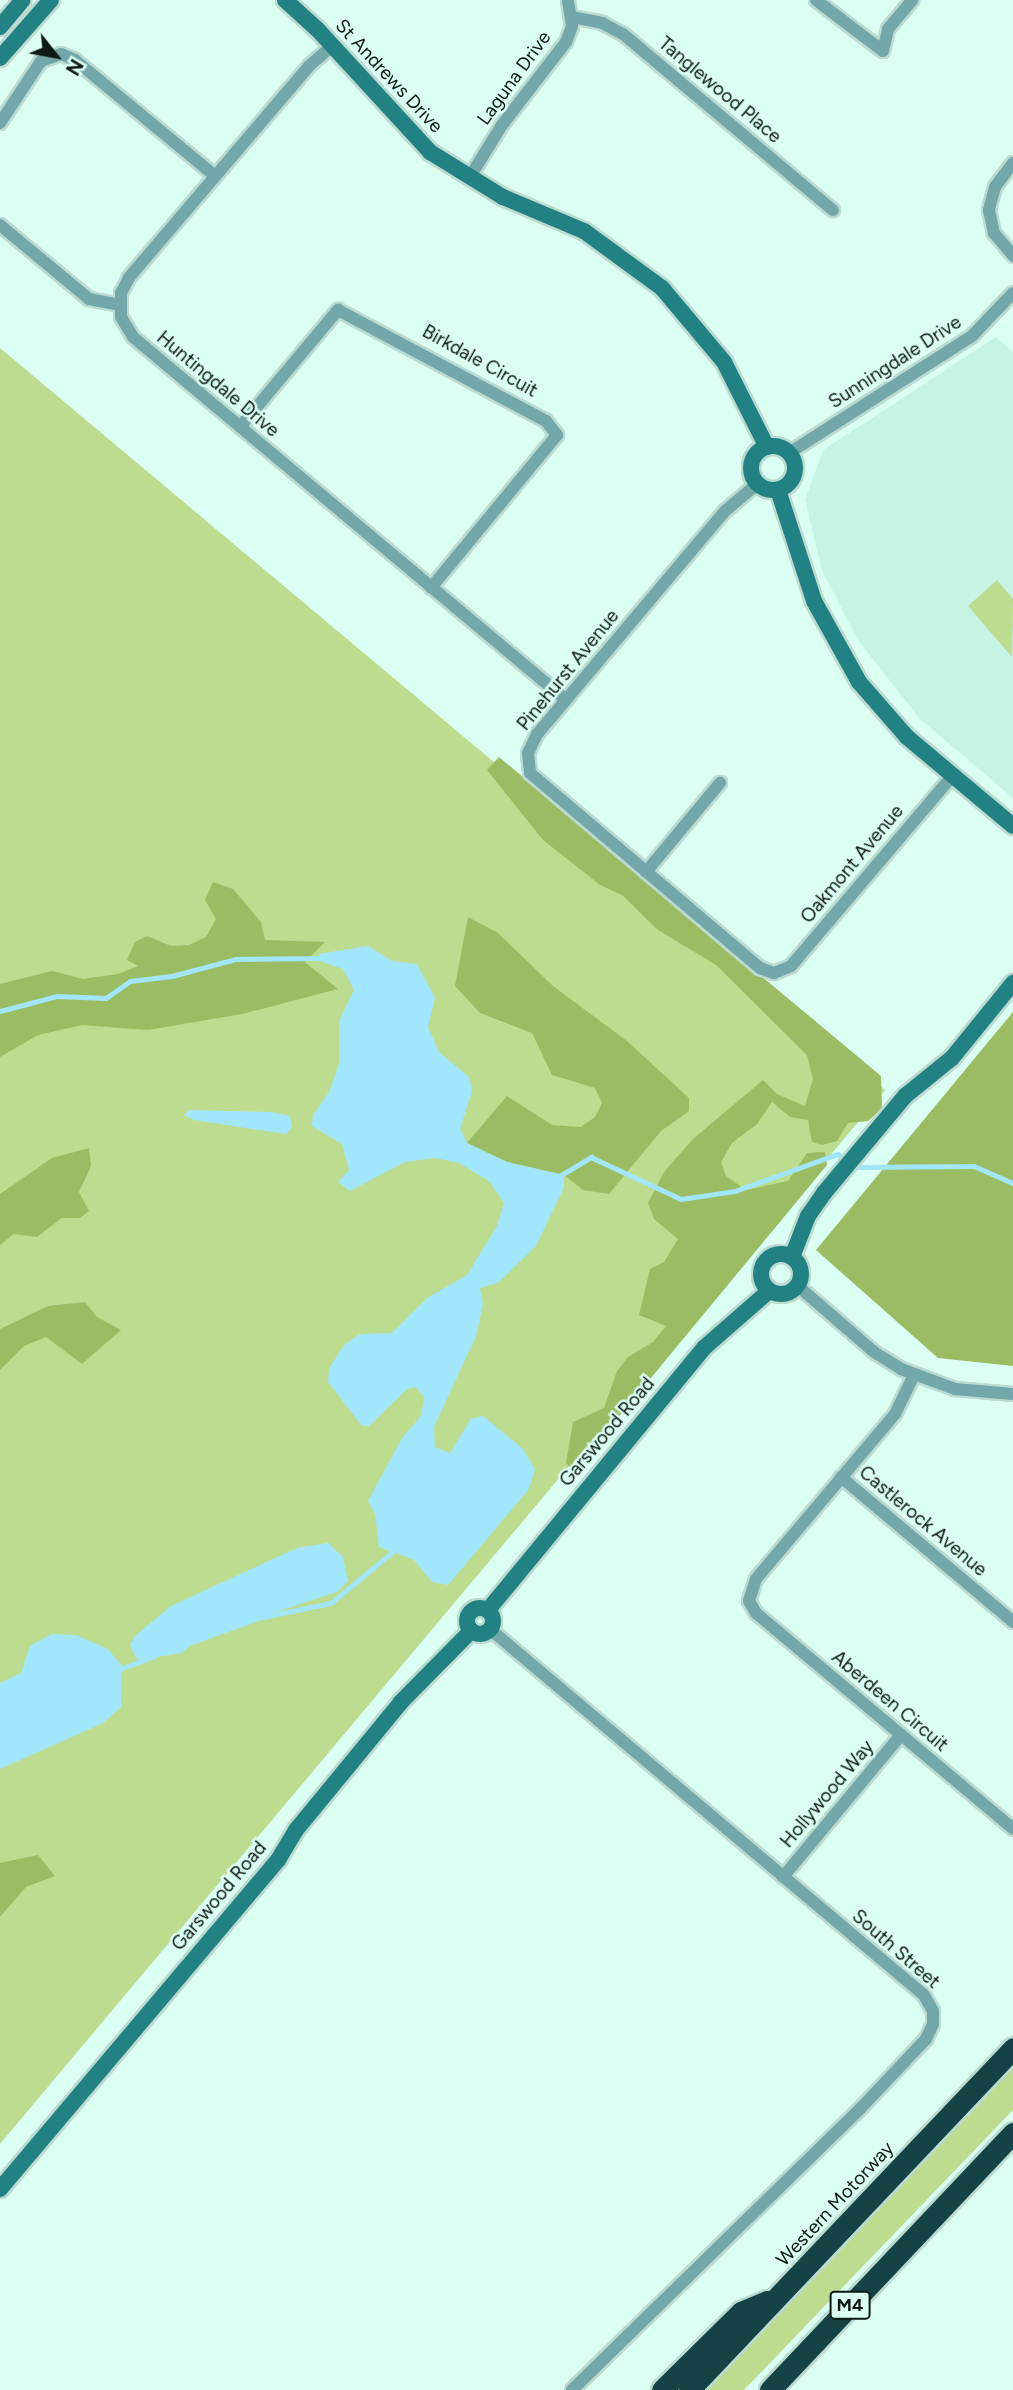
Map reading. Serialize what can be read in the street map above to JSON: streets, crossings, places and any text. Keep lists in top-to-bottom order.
{
  "streets": {
    "highway": ["Western Motorway", "M4"],
    "street": [
      "St Andrews Drive",
      "Laguna Drive",
      "Tanglewood Place",
      "Birkdale Circuit",
      "Sunningdale Drive",
      "Huntingdale Drive",
      "Pinehurst Avenue",
      "Oakmont Avenue",
      "Garswood Road",
      "Castlerock Avenue",
      "Aberdeen Circuit",
      "Hollywood Way",
      "South Street"
    ]
  },
  "crossings": [
    ["St Andrews Drive", "Laguna Drive"],
    ["St Andrews Drive", "Sunningdale Drive"],
    ["St Andrews Drive", "Pinehurst Avenue"],
    ["Laguna Drive", "Tanglewood Place"],
    ["Birkdale Circuit", "Huntingdale Drive"],
    ["Sunningdale Drive", "Pinehurst Avenue"],
    ["Huntingdale Drive", "Pinehurst Avenue"],
    ["Pinehurst Avenue", "Oakmont Avenue"],
    ["Garswood Road", "South Street"],
    ["Castlerock Avenue", "Aberdeen Circuit"],
    ["Aberdeen Circuit", "Hollywood Way"],
    ["Hollywood Way", "South Street"]
  ],
  "north": "bottom right"
}
